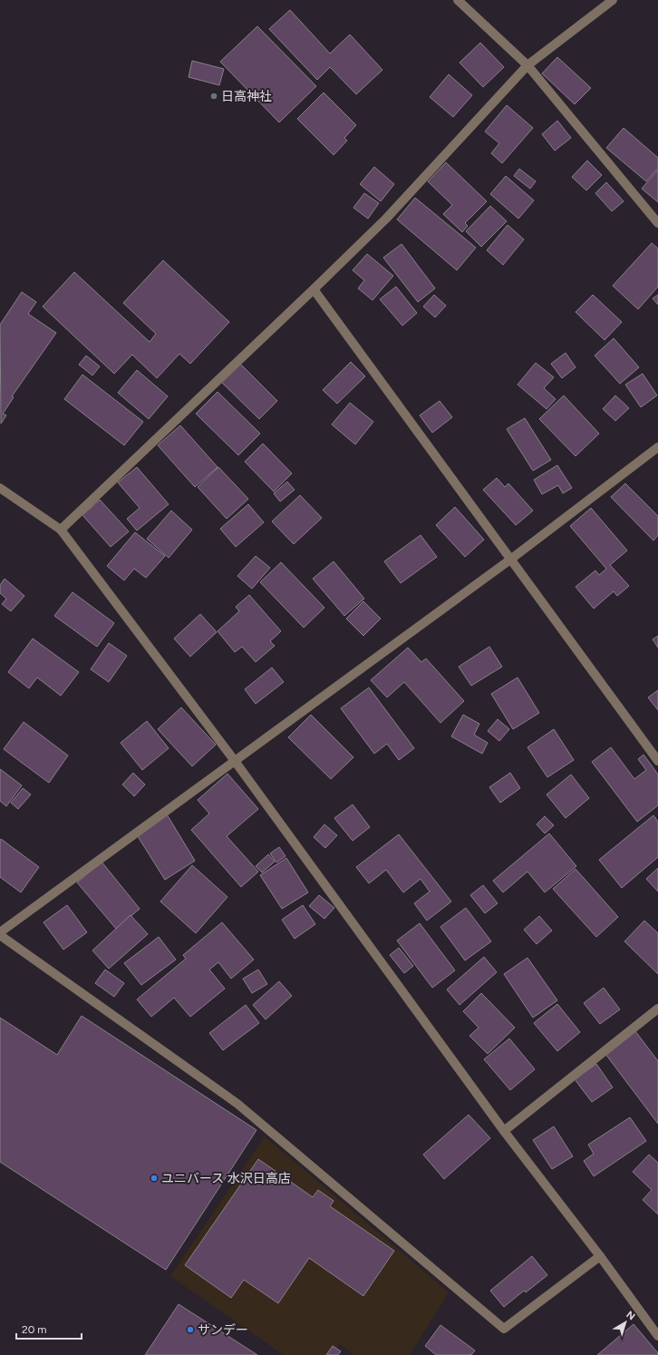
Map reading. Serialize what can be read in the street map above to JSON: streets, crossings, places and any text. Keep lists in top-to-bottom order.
{
  "places": ["日高神社", "ユニバース 水沢日高店", "サンデー"],
  "scale_bar": "20 m",
  "north": "top right"
}
